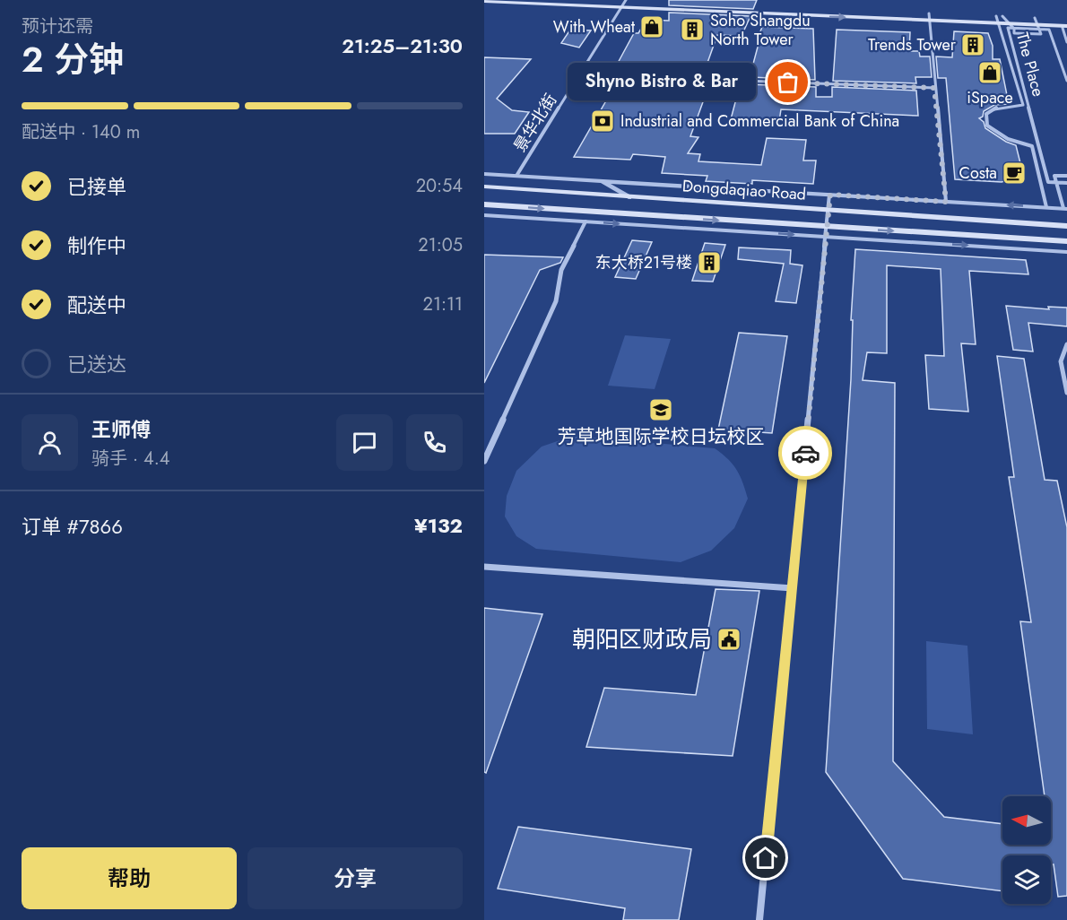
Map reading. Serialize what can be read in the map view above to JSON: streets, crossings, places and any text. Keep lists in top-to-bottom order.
{
  "streets": {
    "main road": ["Dongdaqiao Road"],
    "street": ["The Place", "景华北街"]
  },
  "places": {
    "shop": ["With Wheat", "iSpace"],
    "building": ["Soho Shangdu North Tower", "Trends Tower", "东大桥21号楼"],
    "other": ["Shyno Bistro & Bar"],
    "bank": ["Industrial and Commercial Bank of China"],
    "cafe": ["Costa"],
    "school or university": ["芳草地国际学校日坛校区"],
    "public building": ["朝阳区财政局"]
  },
  "north": "left",
  "page": {
    "heading": ["2 分钟", "预计还需", "21:25–21:30"],
    "panel": [
      "王师傅",
      "骑手 · 4.4",
      "订单 #7866",
      "¥132"
    ],
    "bubble": "Shyno Bistro & Bar",
    "bar": "配送中 · 140 m",
    "list": [
      ["已接单", "20:54"],
      ["制作中", "21:05"],
      ["配送中", "21:11"],
      "已送达"
    ],
    "buttons": ["帮助", "分享"]
  }
}
